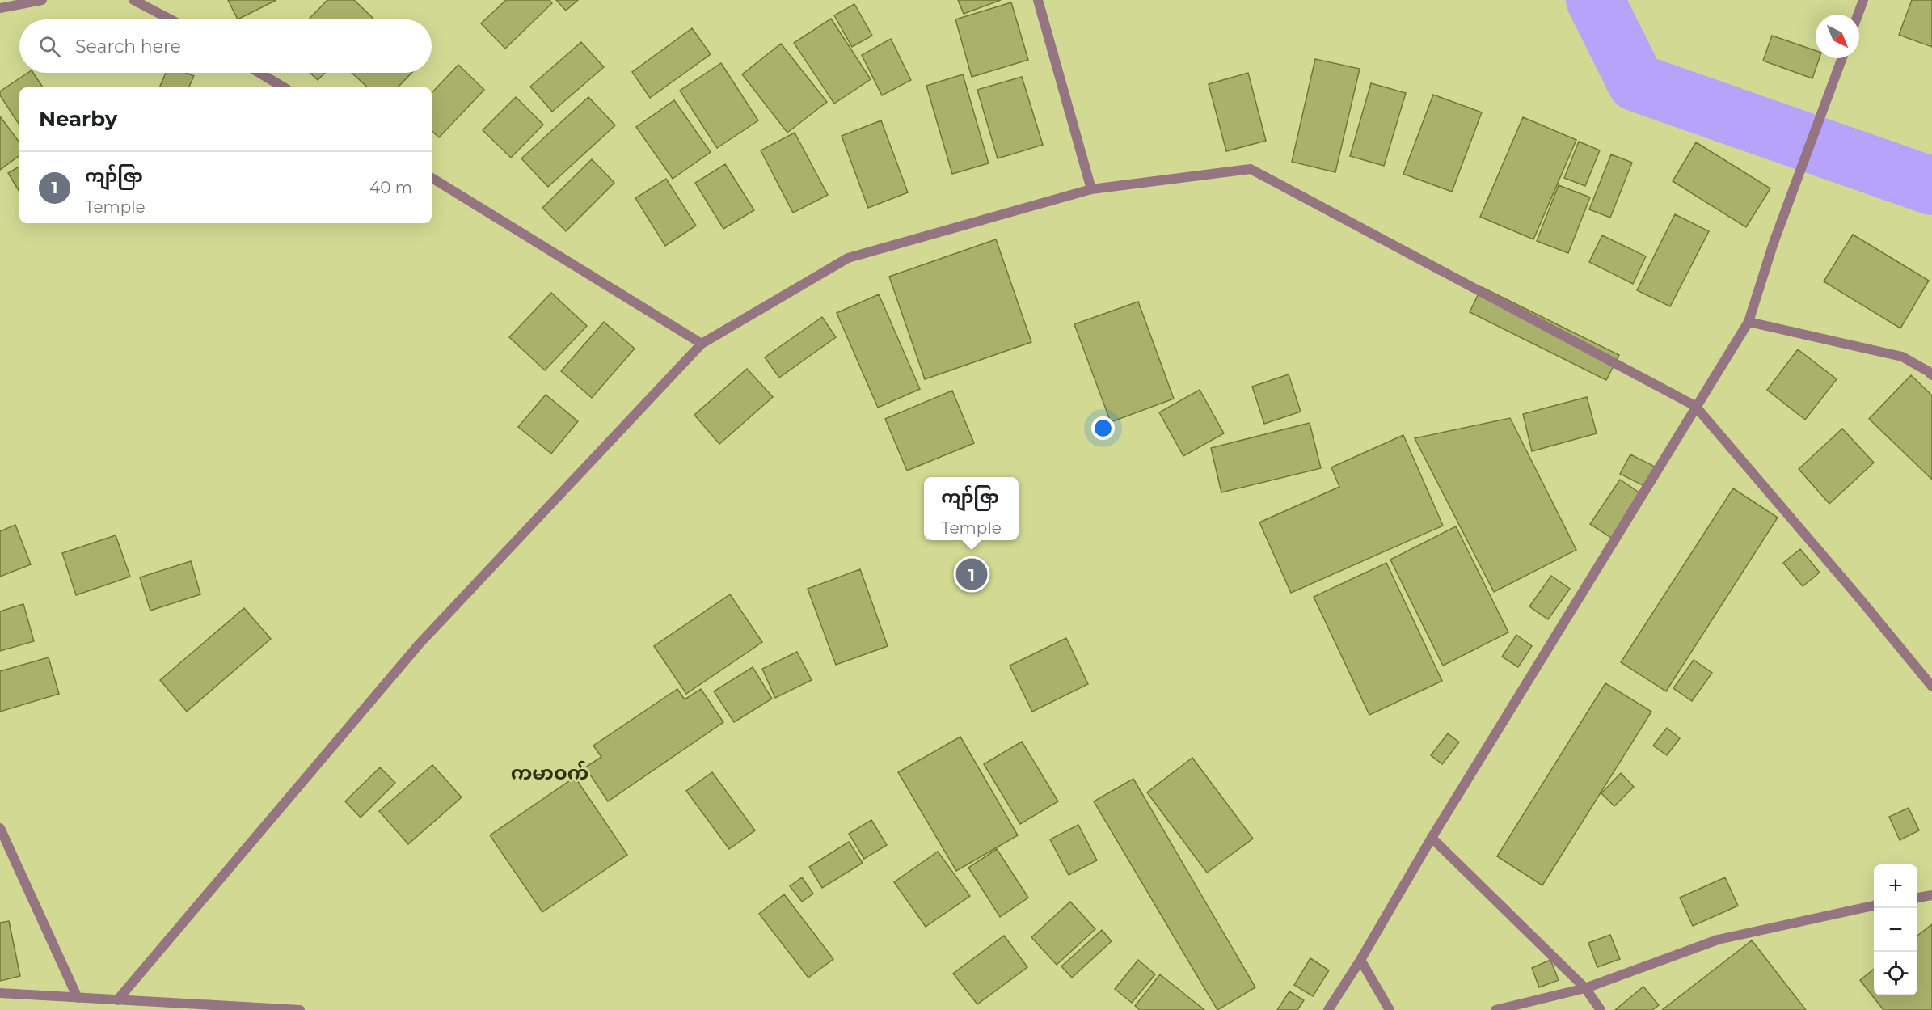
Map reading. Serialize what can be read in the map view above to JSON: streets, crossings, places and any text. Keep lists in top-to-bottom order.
{
  "districts": ["ကမာဝက်"],
  "north": "bottom right",
  "page": {
    "search": "Search here",
    "heading": "Nearby",
    "list": [
      {
        "mark": "1",
        "name": "ကျာ်ဇြာ",
        "note": "Temple",
        "value": "40 m"
      }
    ],
    "popup": ["ကျာ်ဇြာ", "Temple"],
    "pins": "1",
    "map_buttons": ["+", "−"]
  }
}
